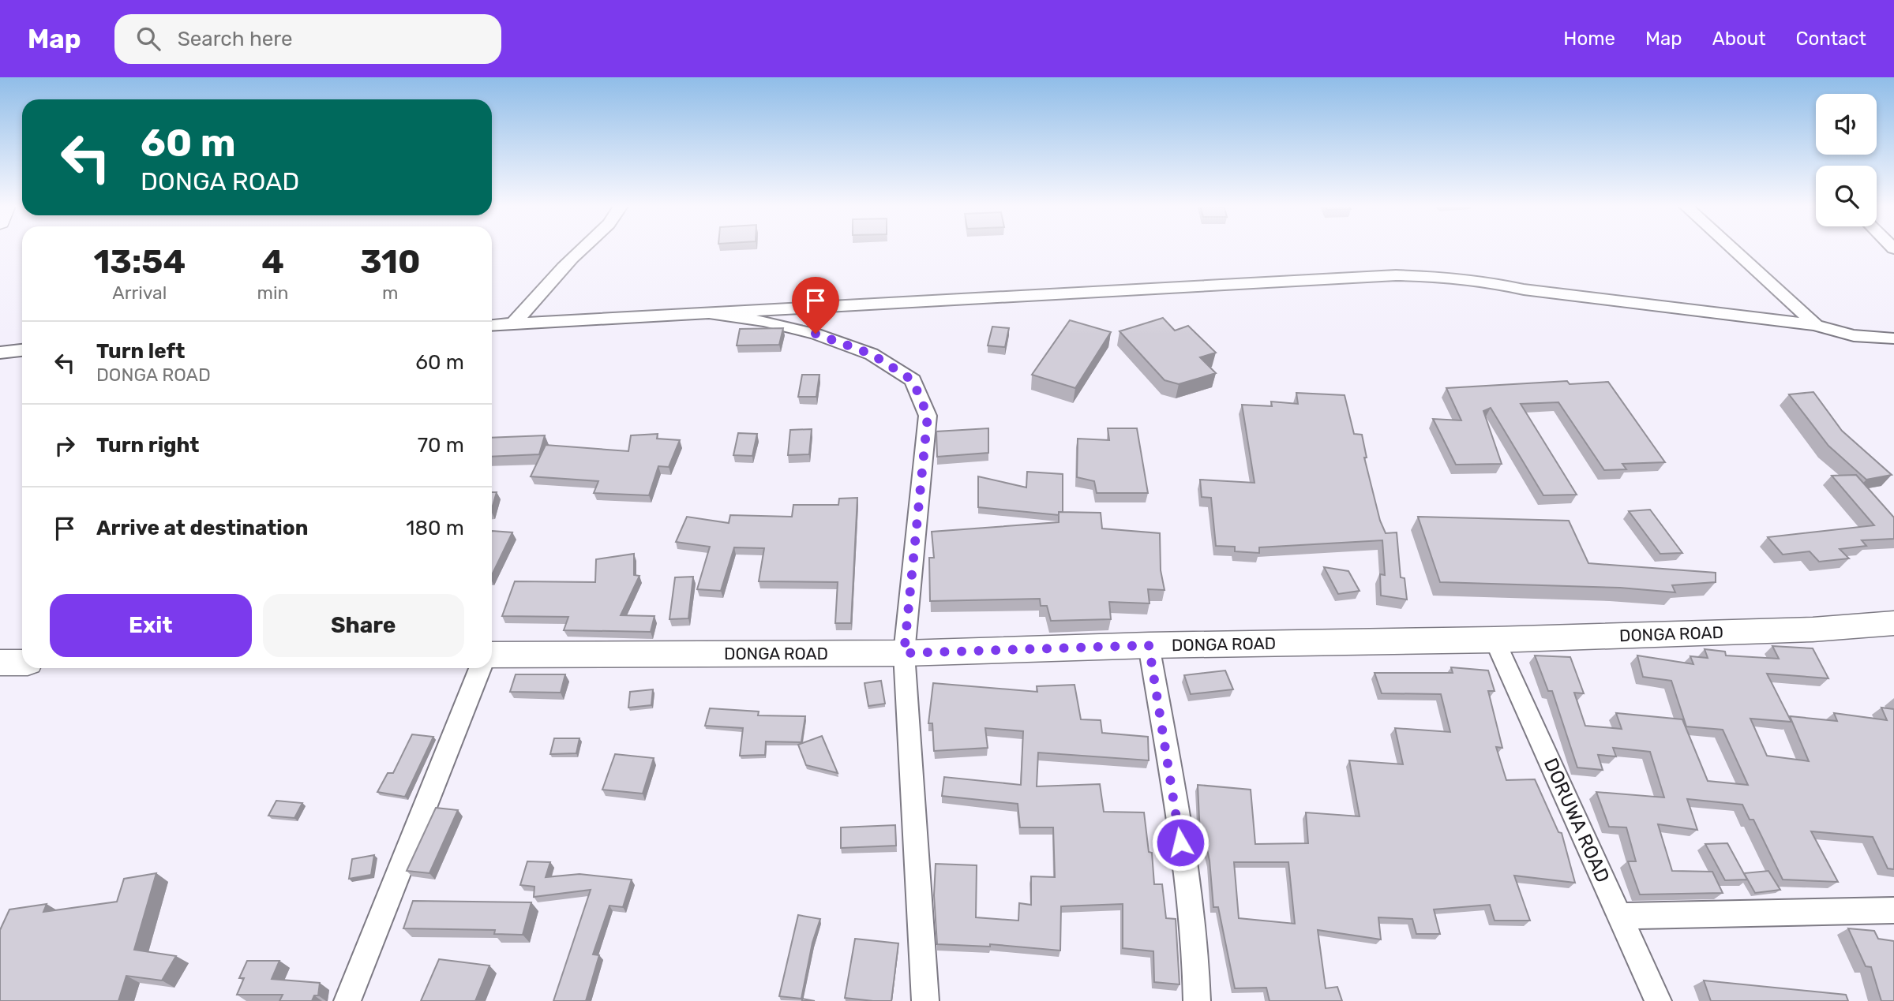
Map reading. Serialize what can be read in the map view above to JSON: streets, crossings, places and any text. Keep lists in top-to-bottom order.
{
  "streets": {
    "street": ["DONGA ROAD", "DORUWA ROAD"]
  },
  "crossings": [
    ["DONGA ROAD", "DORUWA ROAD"]
  ],
  "page": {
    "header": "Map",
    "search": "Search here",
    "nav": [
      "Home",
      "Map",
      "About",
      "Contact"
    ],
    "turn": ["60 m", "DONGA ROAD"],
    "eta": [
      "13:54",
      "Arrival",
      "4",
      "min",
      "310",
      "m"
    ],
    "list": [
      {
        "name": "Turn left",
        "note": "DONGA ROAD",
        "value": "60 m"
      },
      {
        "name": "Turn right",
        "value": "70 m"
      },
      {
        "name": "Arrive at destination",
        "value": "180 m"
      }
    ],
    "buttons": ["Exit", "Share"]
  }
}
